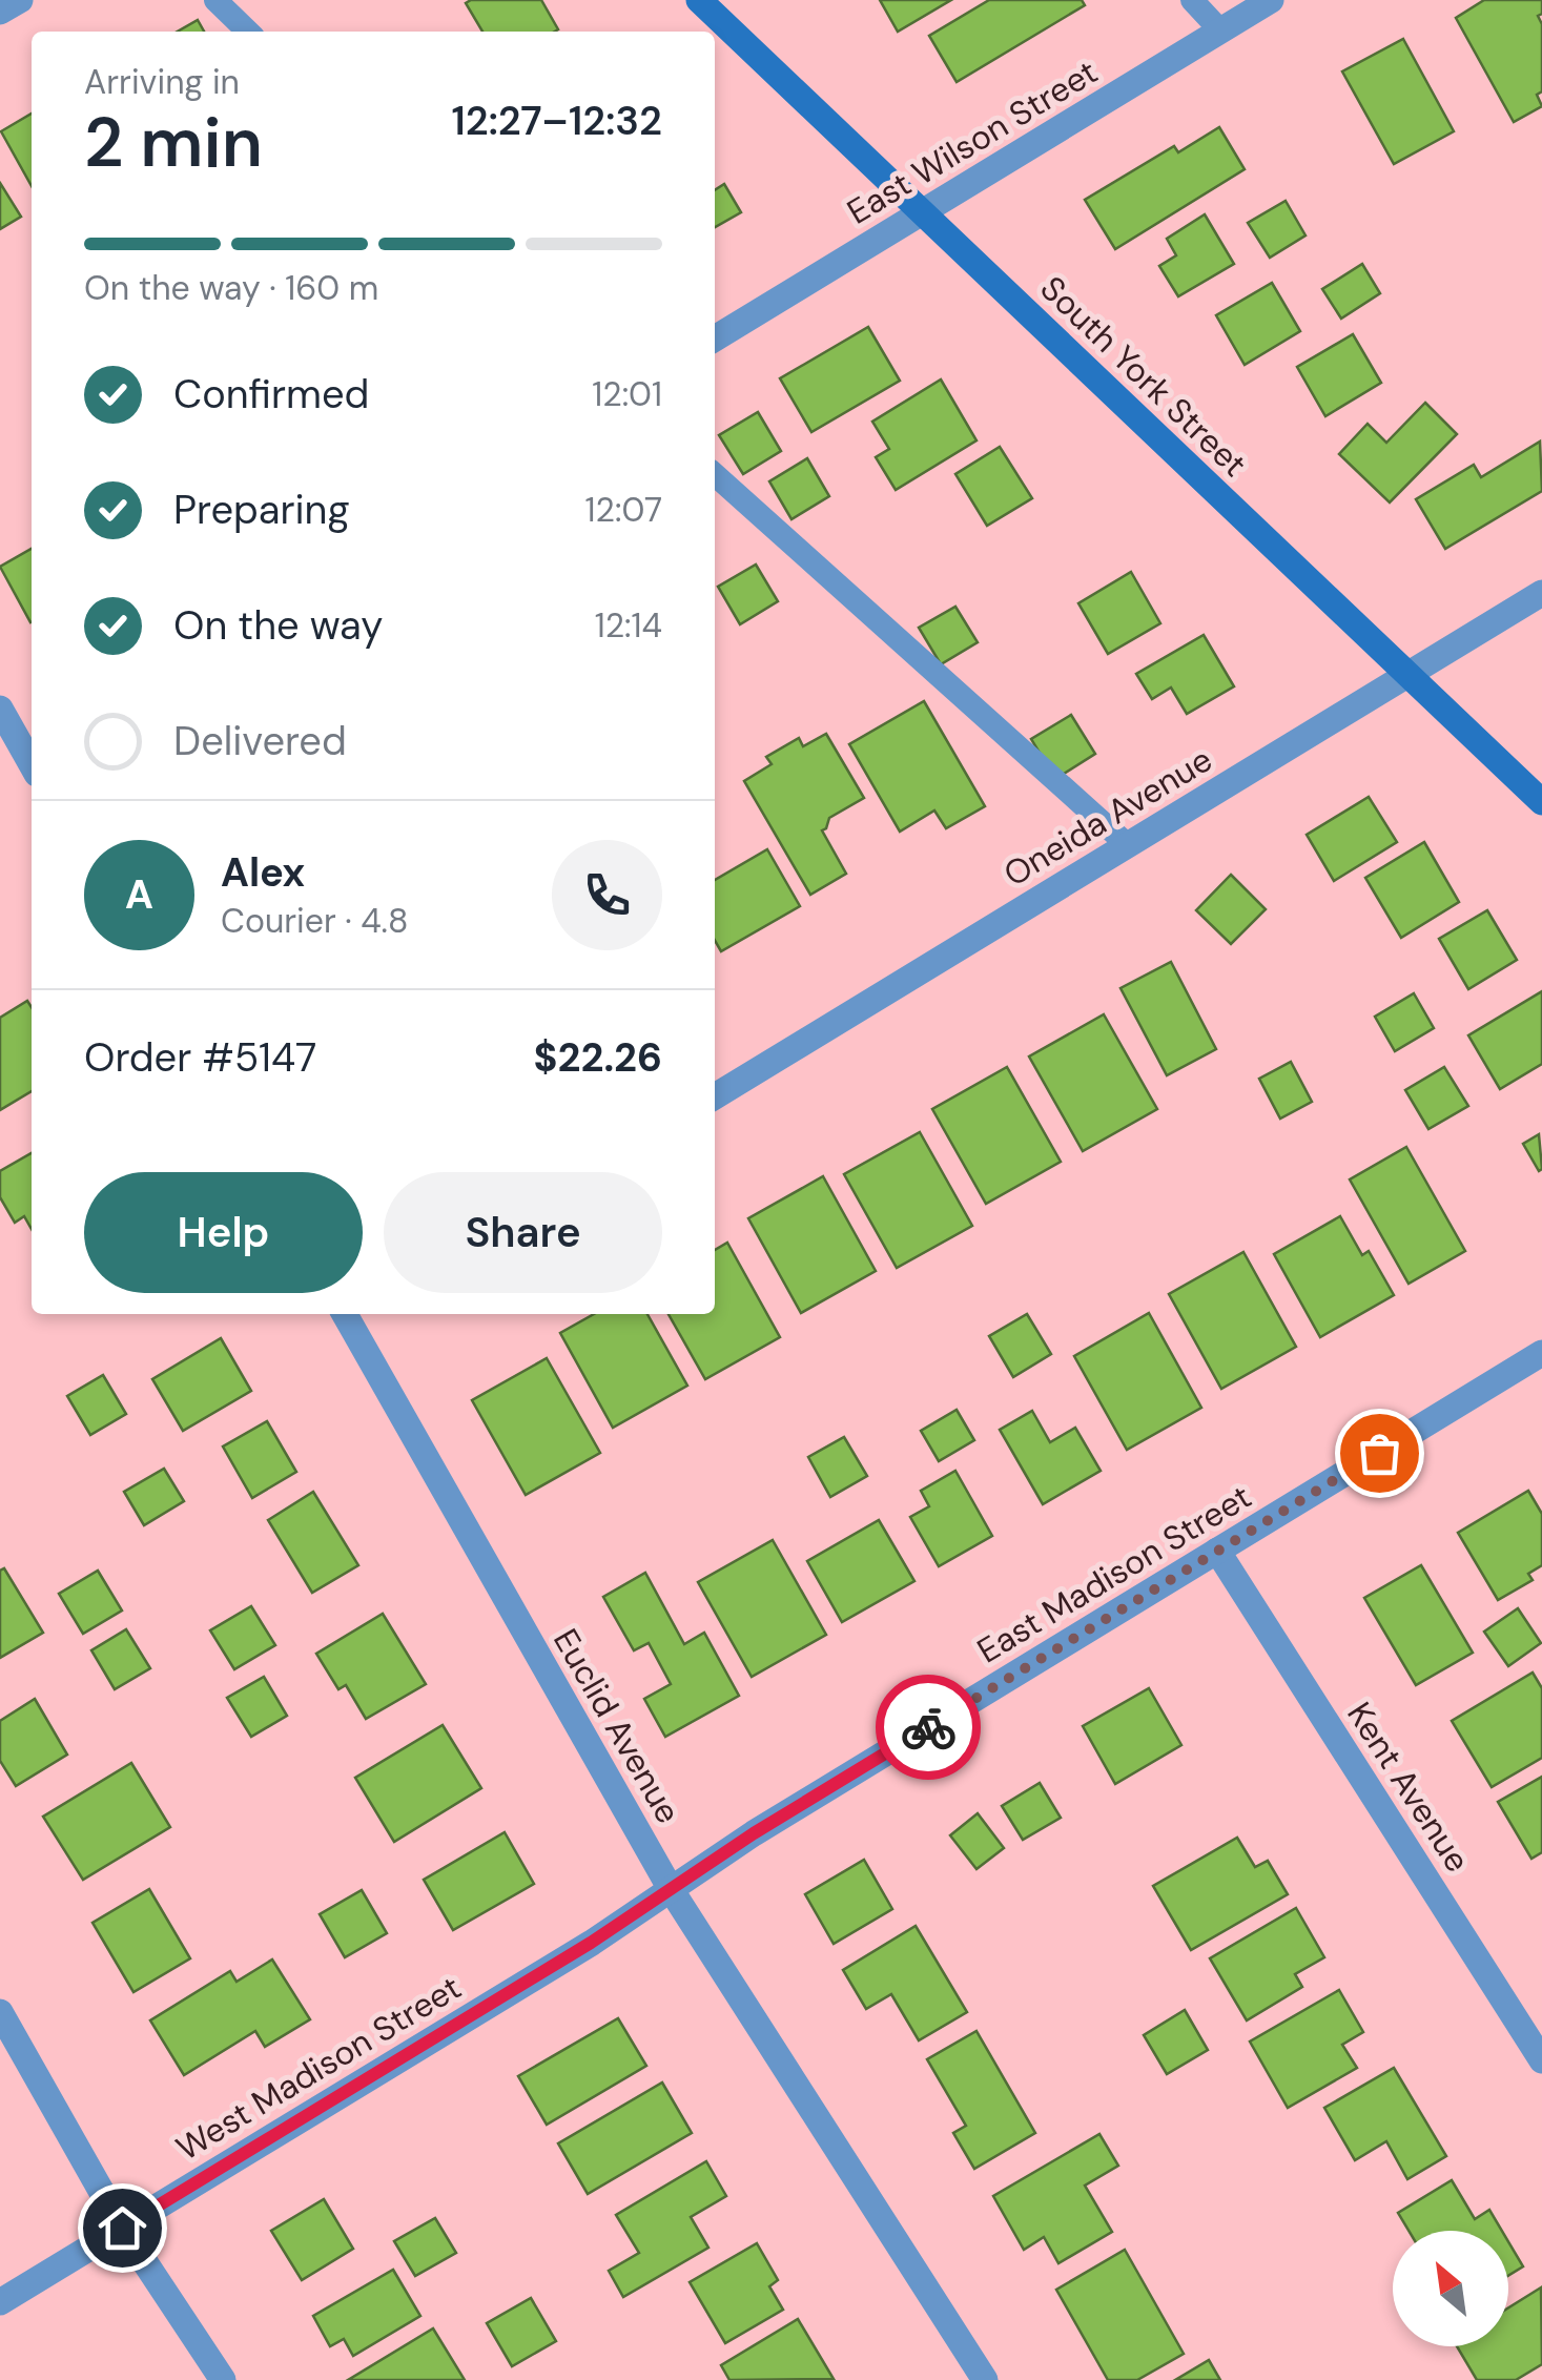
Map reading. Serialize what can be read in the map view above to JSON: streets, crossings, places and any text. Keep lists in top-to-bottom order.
{
  "streets": {
    "main road": ["South York Street"],
    "street": [
      "East Wilson Street",
      "Oneida Avenue",
      "East Madison Street",
      "Euclid Avenue",
      "Kent Avenue",
      "West Madison Street"
    ]
  },
  "crossings": [
    ["East Wilson Street", "South York Street"],
    ["South York Street", "Oneida Avenue"],
    ["East Madison Street", "Euclid Avenue"],
    ["East Madison Street", "Kent Avenue"],
    ["East Madison Street", "West Madison Street"],
    ["Euclid Avenue", "West Madison Street"]
  ],
  "north": "top left",
  "page": {
    "heading": ["2 min", "Arriving in", "12:27–12:32"],
    "panel": [
      "Alex",
      "Courier · 4.8",
      "Order #5147",
      "$22.26"
    ],
    "bar": "On the way · 160 m",
    "list": [
      ["Confirmed", "12:01"],
      ["Preparing", "12:07"],
      ["On the way", "12:14"],
      "Delivered"
    ],
    "round": "A",
    "buttons": ["Help", "Share"]
  }
}
